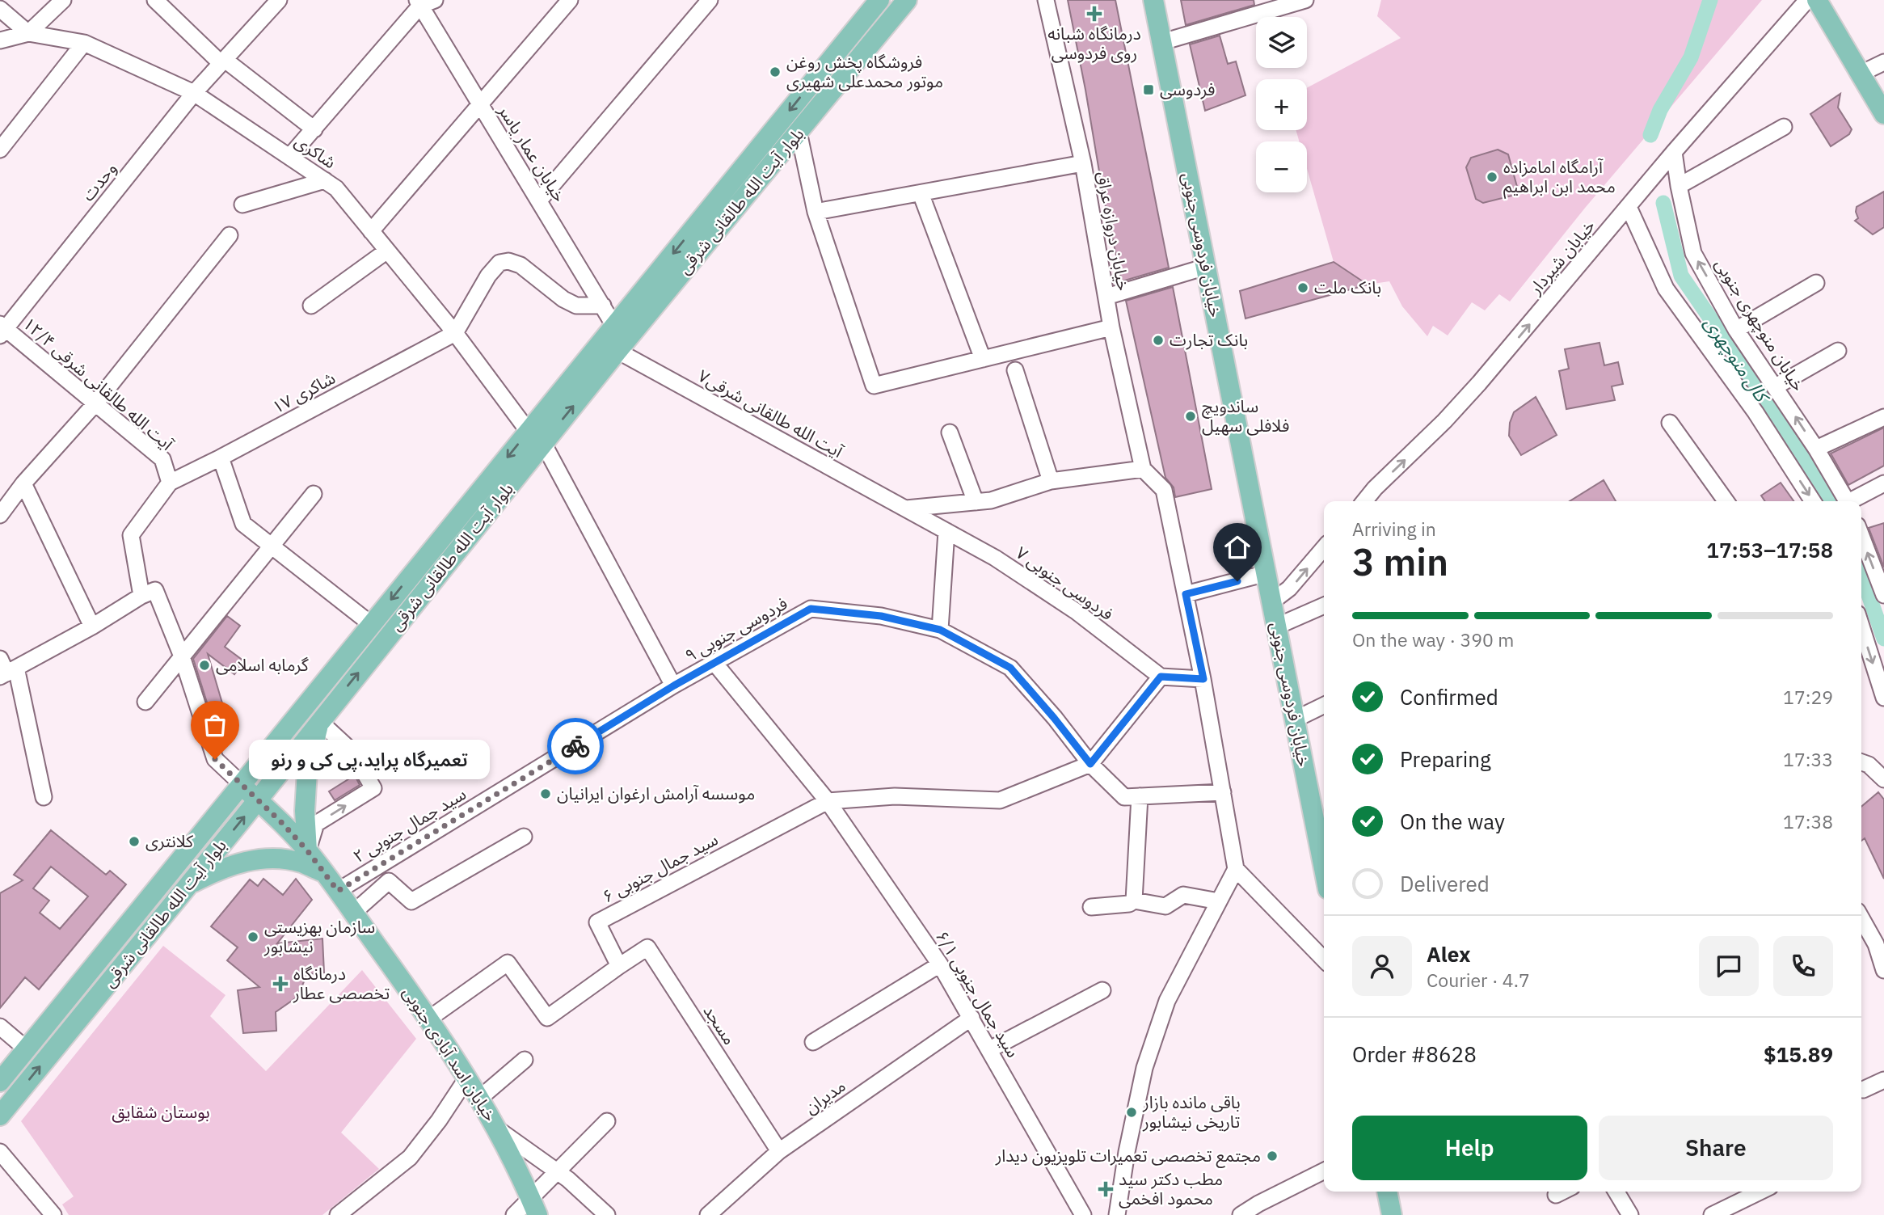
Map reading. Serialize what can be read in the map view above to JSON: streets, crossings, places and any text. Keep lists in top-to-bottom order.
{
  "streets": {
    "main road": ["بلوار آیت الله طالقانی شرقی", "خیابان فردوسی جنوبی", "خیابان اسد آبادی جنوبی"],
    "street": [
      "شاکری",
      "خیابان عمار یاسر",
      "وحدت",
      "خیابان دروازه عراق",
      "خیابان شیردار",
      "خیابان منوچهری جنوبی",
      "آیت الله طالقانی شرقی ۱۲/۴",
      "شاکری ۱۷",
      "آیت الله طالقانی شرقی۷",
      "فردوسی جنوبی ۷",
      "فردوسی جنوبی ۹",
      "سید جمال جنوبی ۲",
      "سید جمال جنوبی ۶",
      "سید جمال جنوبی ۶/۱",
      "مسجد",
      "مدیران"
    ]
  },
  "crossings": [
    ["شاکری", "وحدت"],
    ["شاکری", "بلوار آیت الله طالقانی شرقی"],
    ["شاکری", "شاکری ۱۷"],
    ["شاکری", "فردوسی جنوبی ۹"],
    ["شاکری", "سید جمال جنوبی ۲"],
    ["خیابان عمار یاسر", "بلوار آیت الله طالقانی شرقی"],
    ["وحدت", "آیت الله طالقانی شرقی ۱۲/۴"],
    ["بلوار آیت الله طالقانی شرقی", "آیت الله طالقانی شرقی۷"],
    ["بلوار آیت الله طالقانی شرقی", "خیابان اسد آبادی جنوبی"],
    ["خیابان شیردار", "خیابان منوچهری جنوبی"],
    ["آیت الله طالقانی شرقی ۱۲/۴", "شاکری ۱۷"],
    ["آیت الله طالقانی شرقی۷", "فردوسی جنوبی ۷"],
    ["فردوسی جنوبی ۹", "سید جمال جنوبی ۲"],
    ["فردوسی جنوبی ۹", "سید جمال جنوبی ۶/۱"],
    ["سید جمال جنوبی ۲", "خیابان اسد آبادی جنوبی"],
    ["سید جمال جنوبی ۶", "سید جمال جنوبی ۶/۱"],
    ["سید جمال جنوبی ۶", "مسجد"],
    ["سید جمال جنوبی ۶/۱", "مدیران"],
    ["مسجد", "مدیران"]
  ],
  "one_way": ["خیابان شیردار"],
  "water": ["کال منوچهری"],
  "parks": ["بوستان شقایق"],
  "places": {
    "health": ["درمانگاه شبانه روی فردوسی", "درمانگاه تخصصی عطار", "مطب دکتر سید محمود افخمی"],
    "other": [
      "فروشگاه پخش روغن موتور محمدعلی شهیری",
      "آرامگاه امامزاده محمد ابن ابراهیم",
      "بانک ملت",
      "بانک تجارت",
      "ساندویچ فلافلی سهیل",
      "گرمابه اسلامی",
      "تعمیرگاه پراید،پی کی و رنو",
      "موسسه آرامش ارغوان ایرانیان",
      "کلانتری",
      "سازمان بهزیستی نیشابور",
      "باقی مانده بازار تاریخی نیشابور",
      "مجتمع تخصصی تعمیرات تلویزیون دیدار"
    ],
    "transit": ["فردوسی"]
  },
  "page": {
    "map_buttons": ["+", "−"],
    "heading": ["3 min", "Arriving in", "17:53–17:58"],
    "panel": [
      "Alex",
      "Courier · 4.7",
      "Order #8628",
      "$15.89"
    ],
    "bar": "On the way · 390 m",
    "list": [
      ["Confirmed", "17:29"],
      ["Preparing", "17:33"],
      ["On the way", "17:38"],
      "Delivered"
    ],
    "bubble": "تعمیرگاه پراید،پی کی و رنو",
    "buttons": ["Help", "Share"]
  }
}
